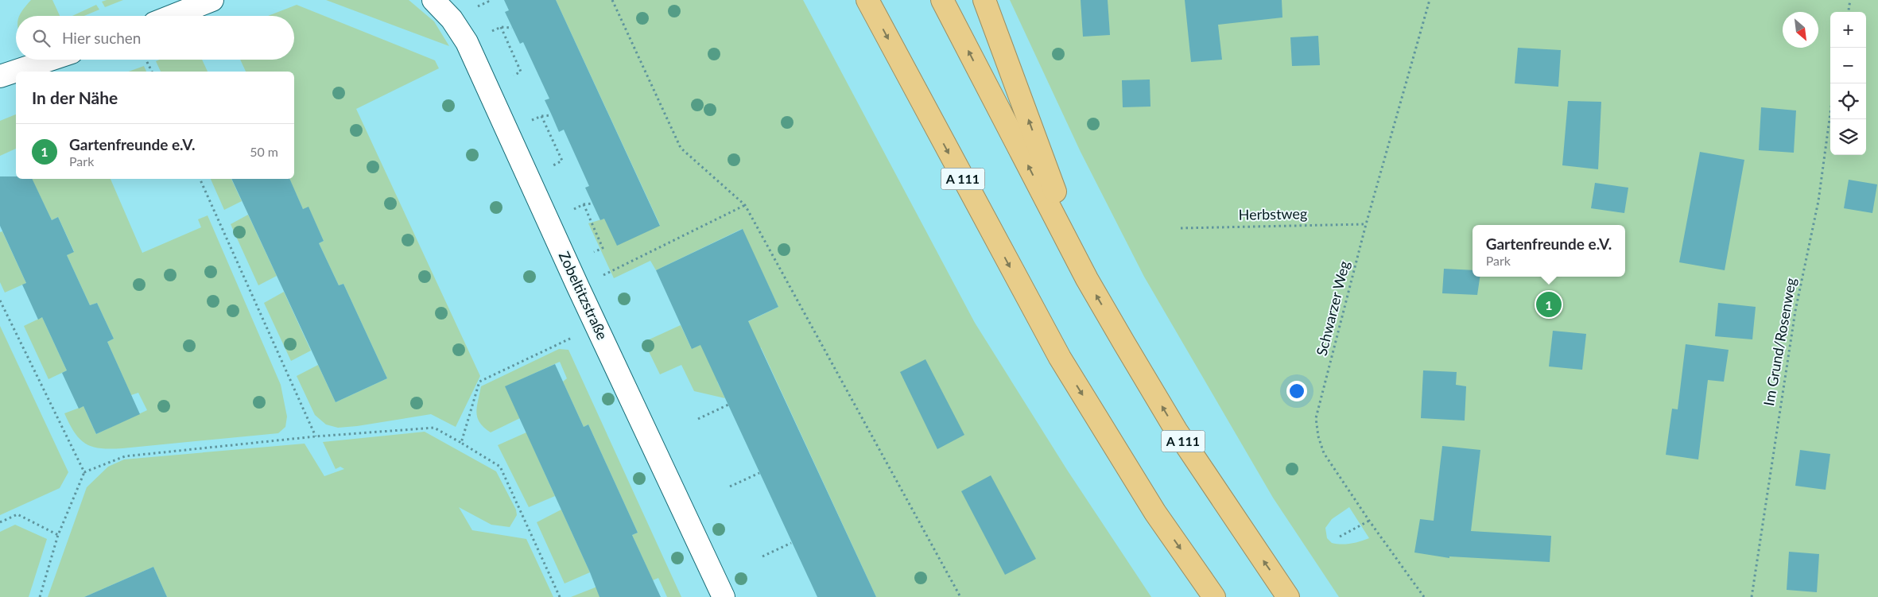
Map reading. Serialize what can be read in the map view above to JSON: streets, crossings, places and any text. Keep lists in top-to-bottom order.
{
  "streets": {
    "highway": ["A 111"],
    "street": ["Zobeltitzstraße"],
    "path": ["Herbstweg", "Schwarzer Weg", "Im Grund/Rosenweg"]
  },
  "crossings": [
    ["Herbstweg", "Schwarzer Weg"]
  ],
  "north": "bottom right",
  "page": {
    "map_buttons": ["+", "−"],
    "search": "Hier suchen",
    "heading": "In der Nähe",
    "list": [
      {
        "mark": "1",
        "name": "Gartenfreunde e.V.",
        "note": "Park",
        "value": "50 m"
      }
    ],
    "popup": ["Gartenfreunde e.V.", "Park"],
    "pins": "1"
  }
}
